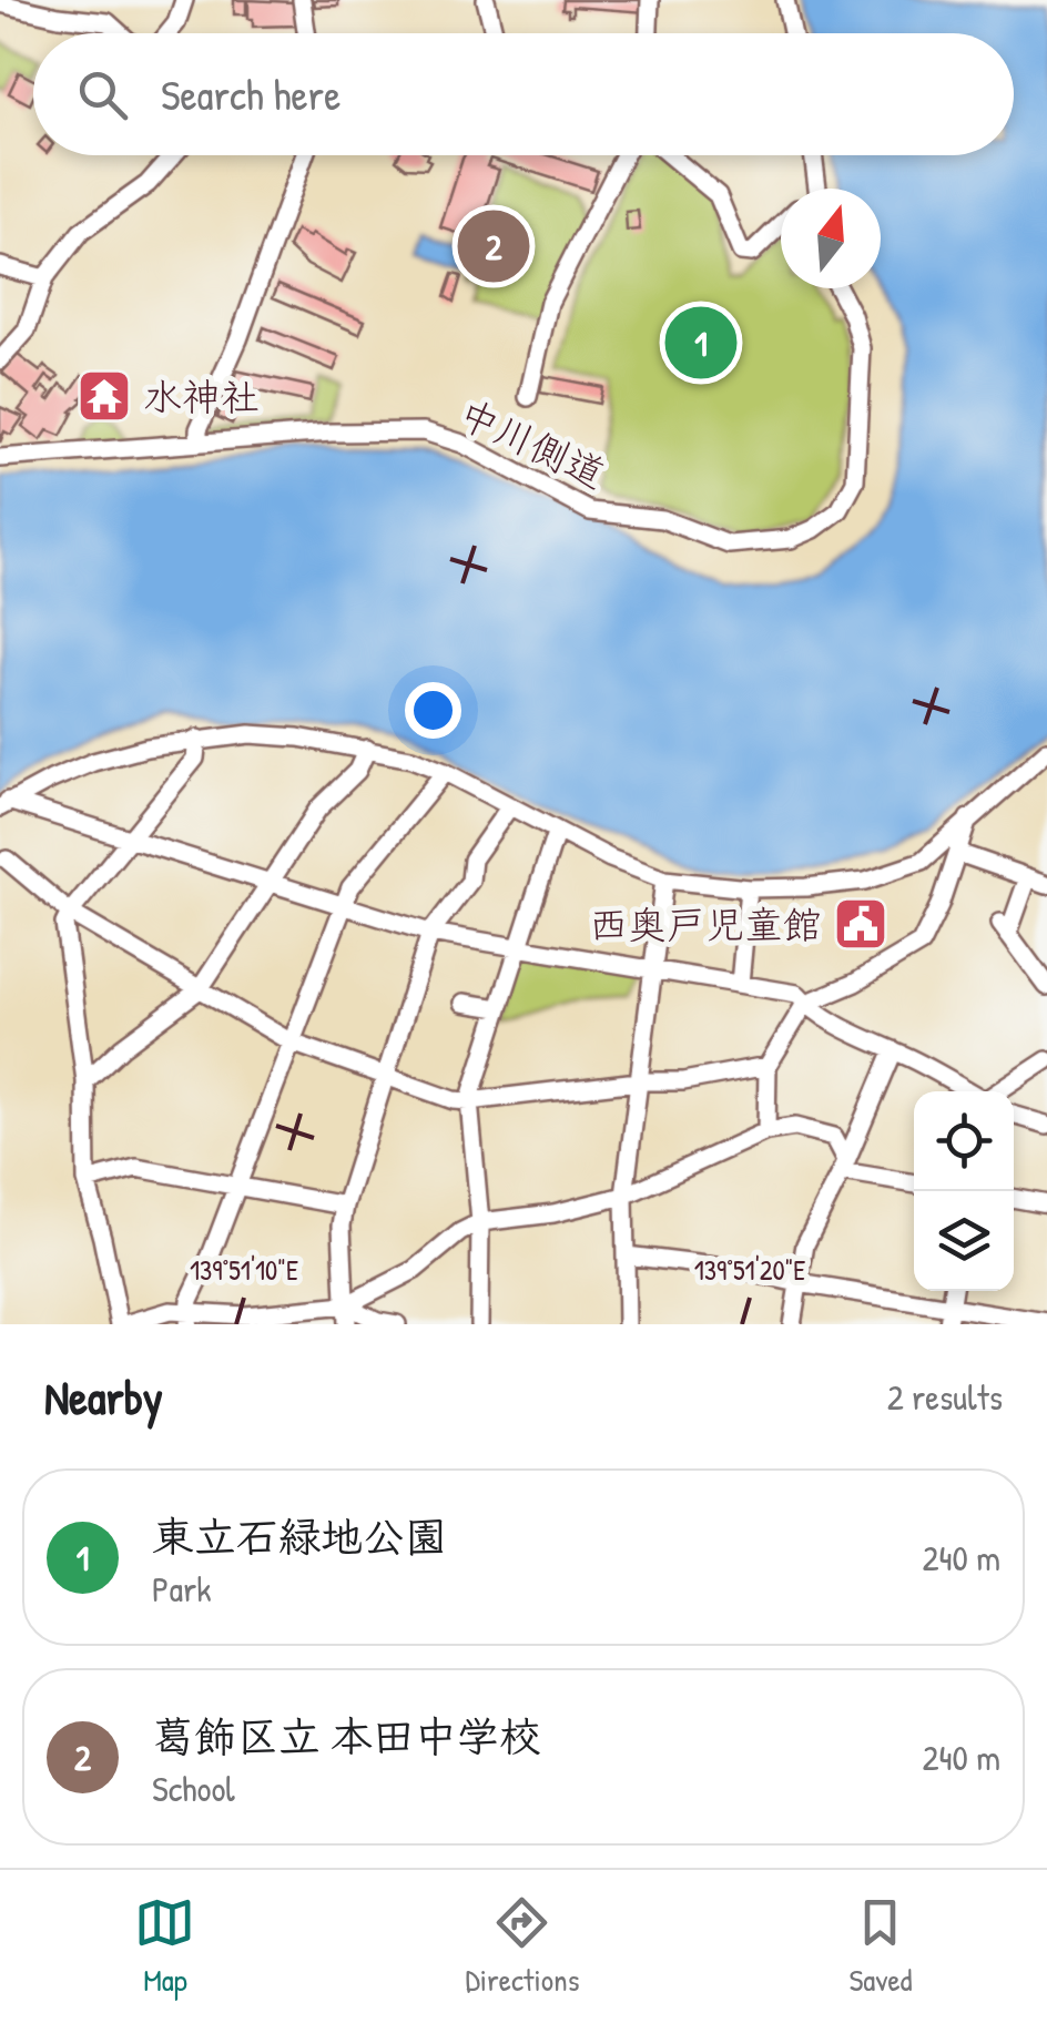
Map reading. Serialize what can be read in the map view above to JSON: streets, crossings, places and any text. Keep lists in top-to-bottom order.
{
  "streets": {
    "street": ["中川側道"]
  },
  "places": {
    "temple": ["水神社"],
    "public building": ["西奥戸児童館"]
  },
  "north": "top",
  "page": {
    "search": "Search here",
    "pins": ["2", "1"],
    "heading": ["Nearby", "2 results"],
    "list": [
      {
        "mark": "1",
        "name": "東立石緑地公園",
        "note": "Park",
        "value": "240 m"
      },
      {
        "mark": "2",
        "name": "葛飾区立 本田中学校",
        "note": "School",
        "value": "240 m"
      }
    ],
    "nav": ["Map", "Directions", "Saved"]
  },
  "coordinates": ["139°51'10\"E", "139°51'20\"E"]
}
